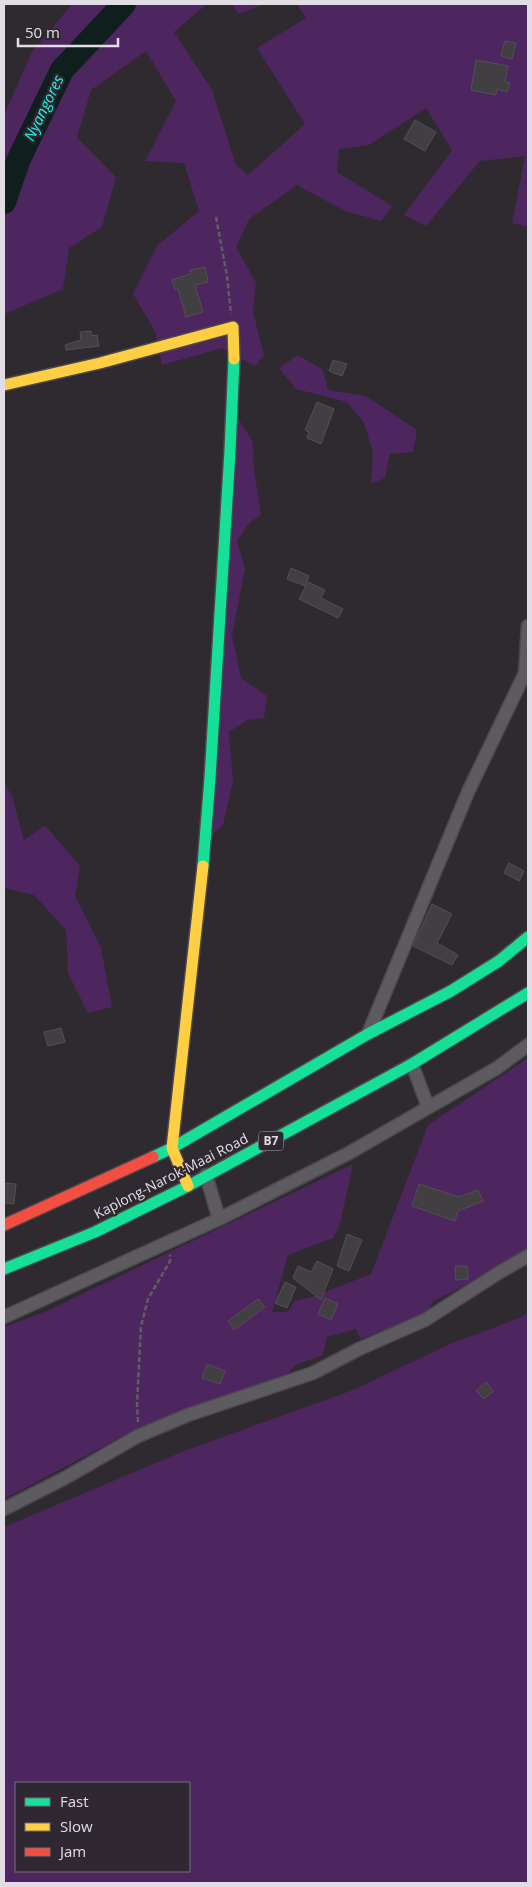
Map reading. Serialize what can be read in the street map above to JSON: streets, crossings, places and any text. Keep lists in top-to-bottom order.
{
  "streets": {
    "main road": ["B7", "Kaplong-Narok-Maai Road"]
  },
  "water": ["Nyangores"],
  "legend": ["Fast", "Slow", "Jam"],
  "scale_bar": "50 m"
}
